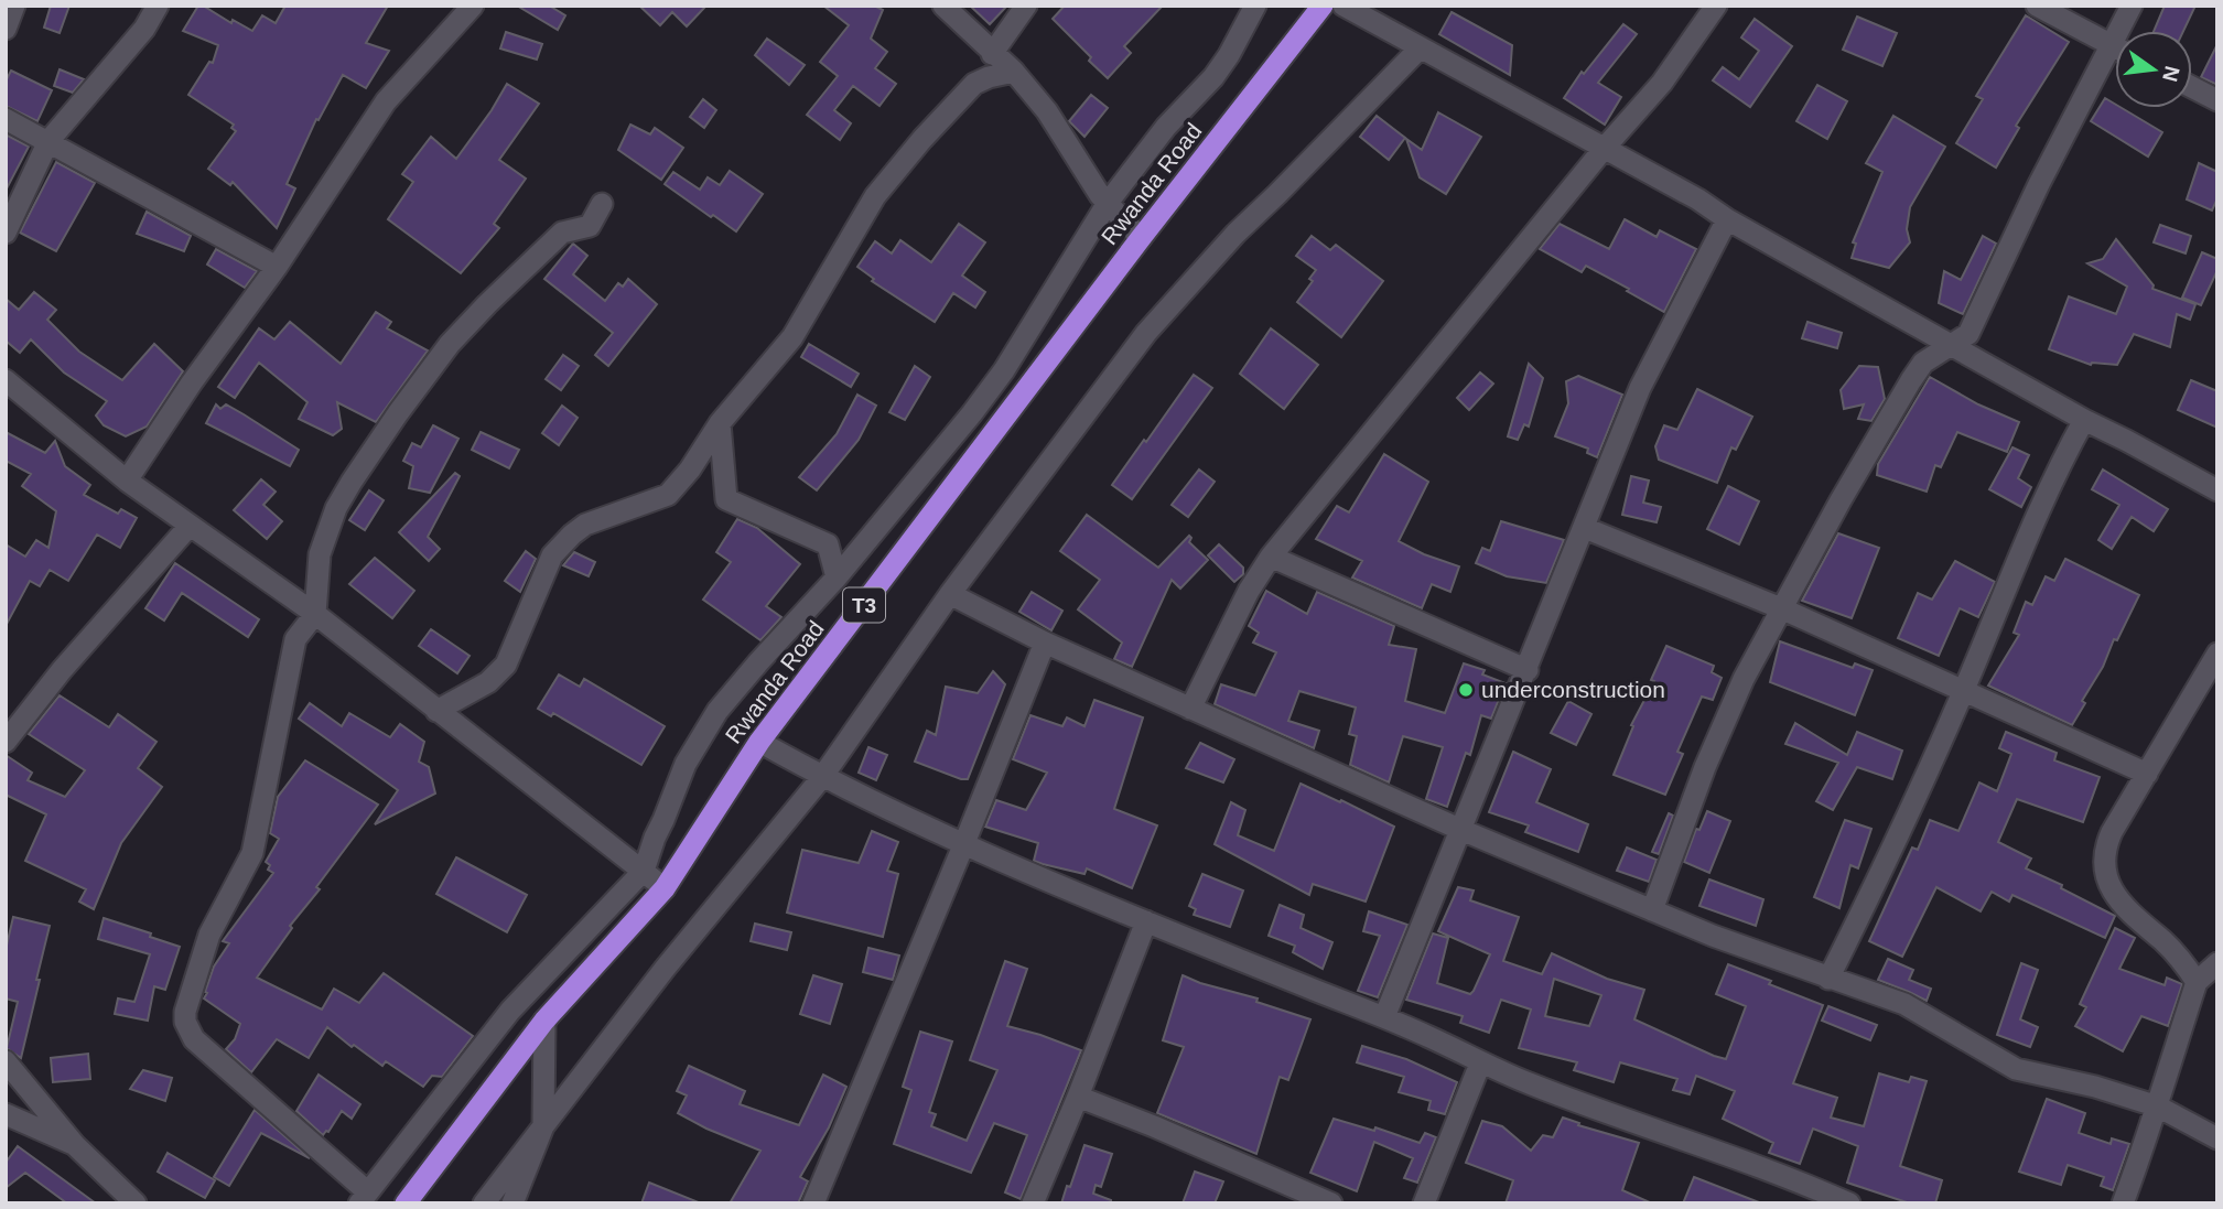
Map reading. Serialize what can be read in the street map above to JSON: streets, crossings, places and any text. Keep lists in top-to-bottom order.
{
  "streets": {
    "highway": ["Rwanda Road", "T3"]
  },
  "places": ["underconstruction"],
  "north": "right"
}
